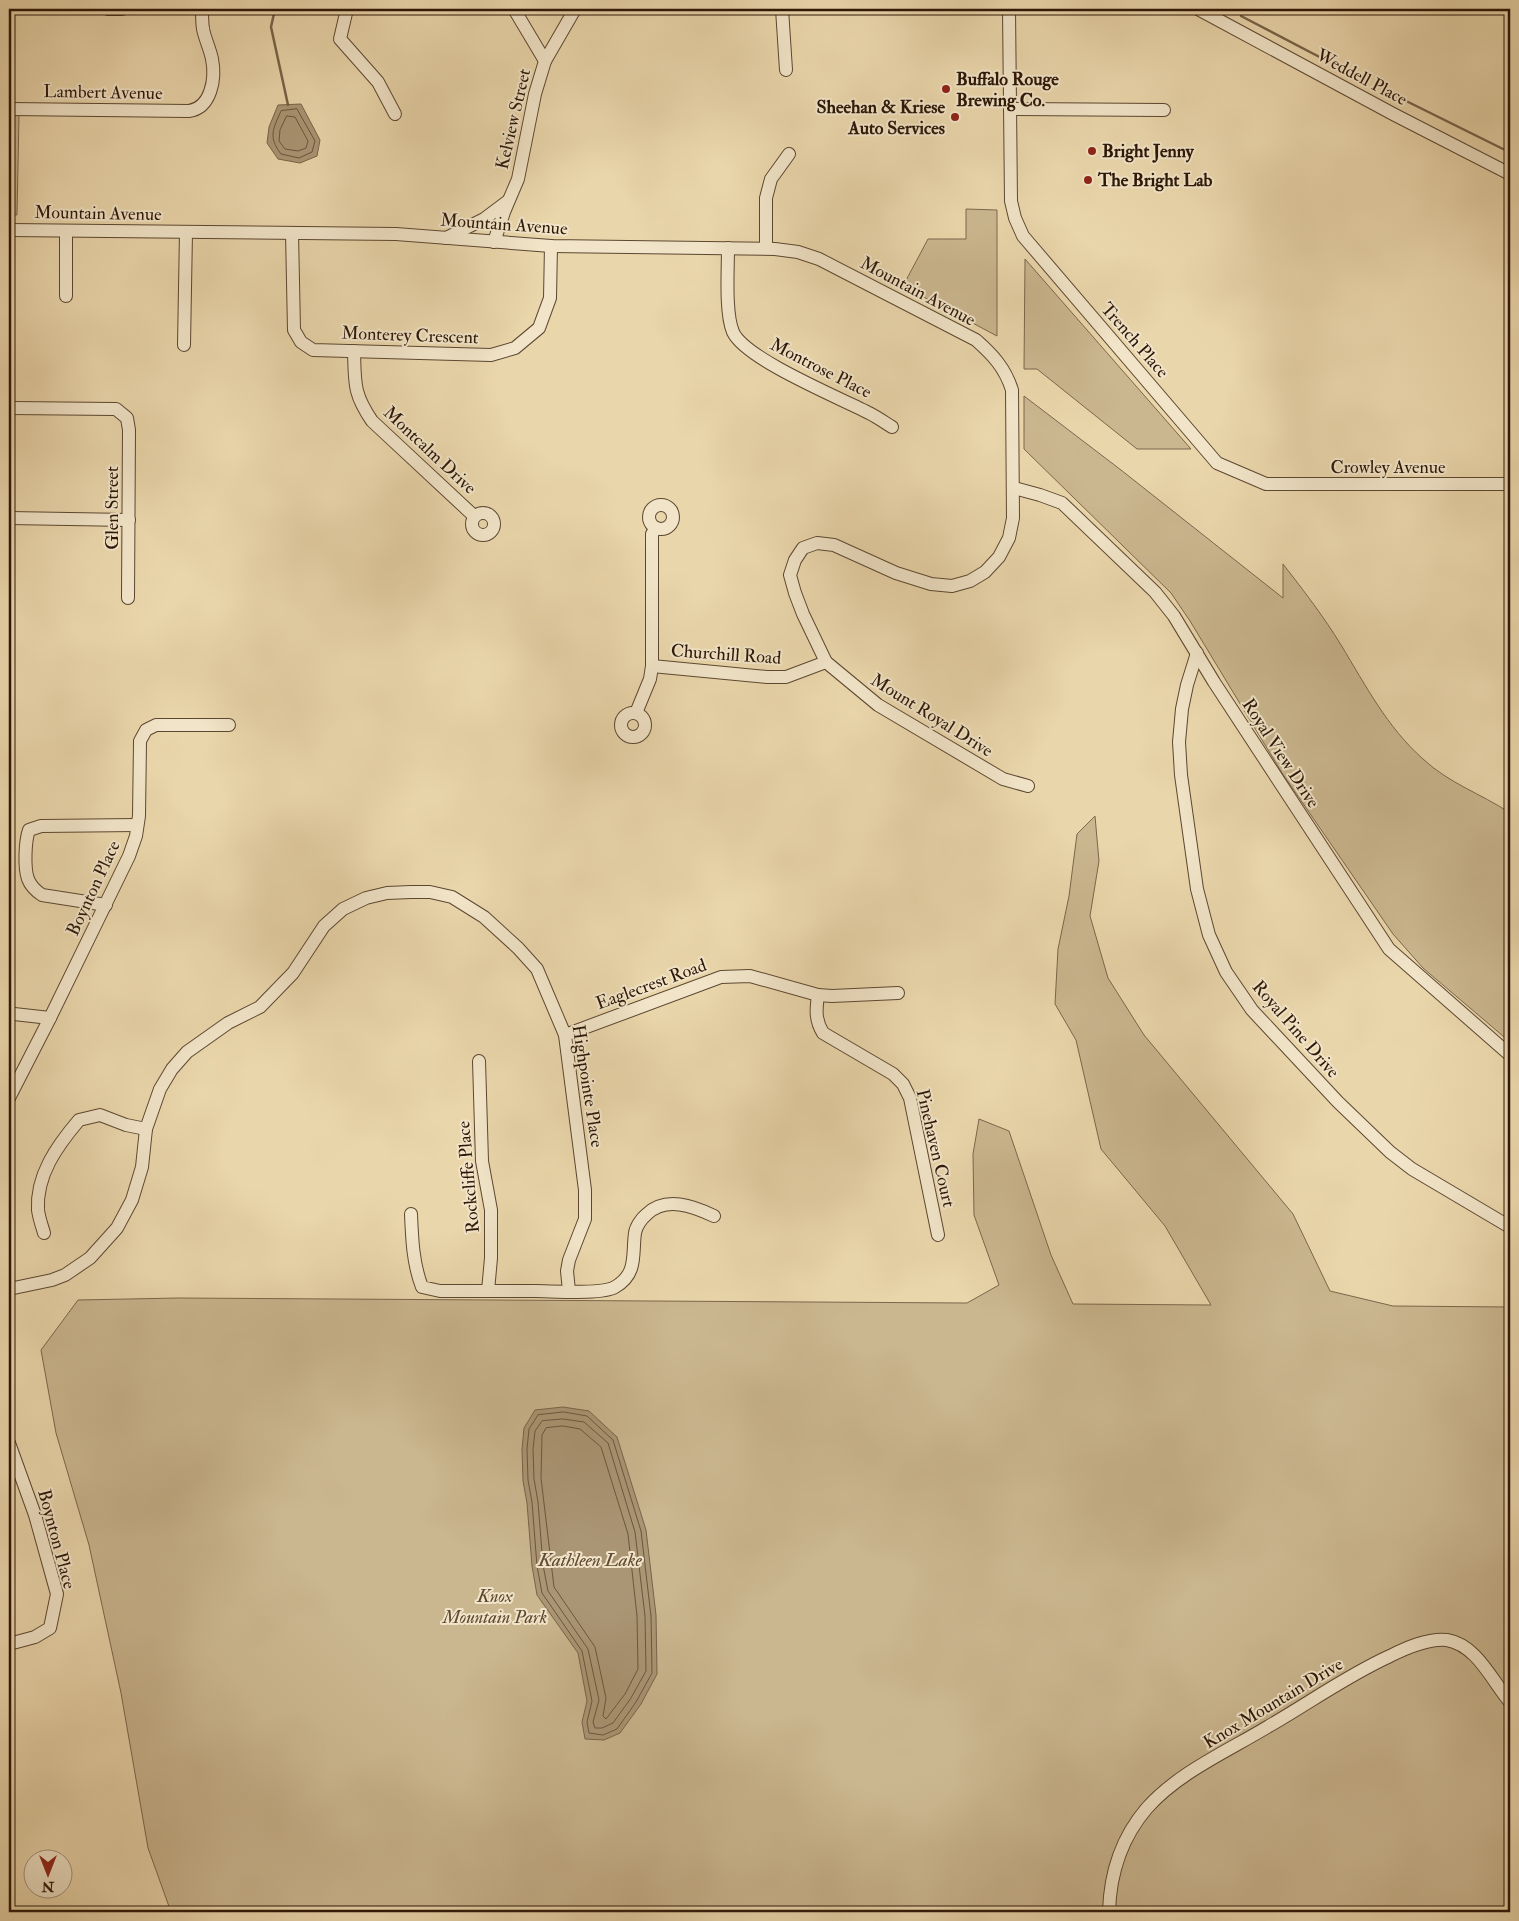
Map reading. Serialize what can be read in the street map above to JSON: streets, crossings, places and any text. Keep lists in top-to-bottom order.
{
  "streets": {
    "street": [
      "Weddell Place",
      "Lambert Avenue",
      "Kelview Street",
      "Mountain Avenue",
      "Monterey Crescent",
      "Trench Place",
      "Montrose Place",
      "Montcalm Drive",
      "Crowley Avenue",
      "Glen Street",
      "Churchill Road",
      "Mount Royal Drive",
      "Royal View Drive",
      "Boynton Place",
      "Eaglecrest Road",
      "Royal Pine Drive",
      "Highpointe Place",
      "Pinehaven Court",
      "Rockcliffe Place",
      "Knox Mountain Drive"
    ]
  },
  "crossings": [
    ["Kelview Street", "Mountain Avenue"],
    ["Mountain Avenue", "Monterey Crescent"],
    ["Mountain Avenue", "Montrose Place"],
    ["Mountain Avenue", "Mount Royal Drive"],
    ["Monterey Crescent", "Montcalm Drive"],
    ["Trench Place", "Crowley Avenue"],
    ["Churchill Road", "Mount Royal Drive"],
    ["Mount Royal Drive", "Royal View Drive"],
    ["Royal View Drive", "Royal Pine Drive"],
    ["Eaglecrest Road", "Highpointe Place"],
    ["Eaglecrest Road", "Pinehaven Court"]
  ],
  "water": ["Kathleen Lake"],
  "parks": ["Knox Mountain Park"],
  "places": [
    "Buffalo Rouge Brewing Co.",
    "Sheehan & Kriese Auto Services",
    "Bright Jenny",
    "The Bright Lab"
  ],
  "north": "bottom"
}
